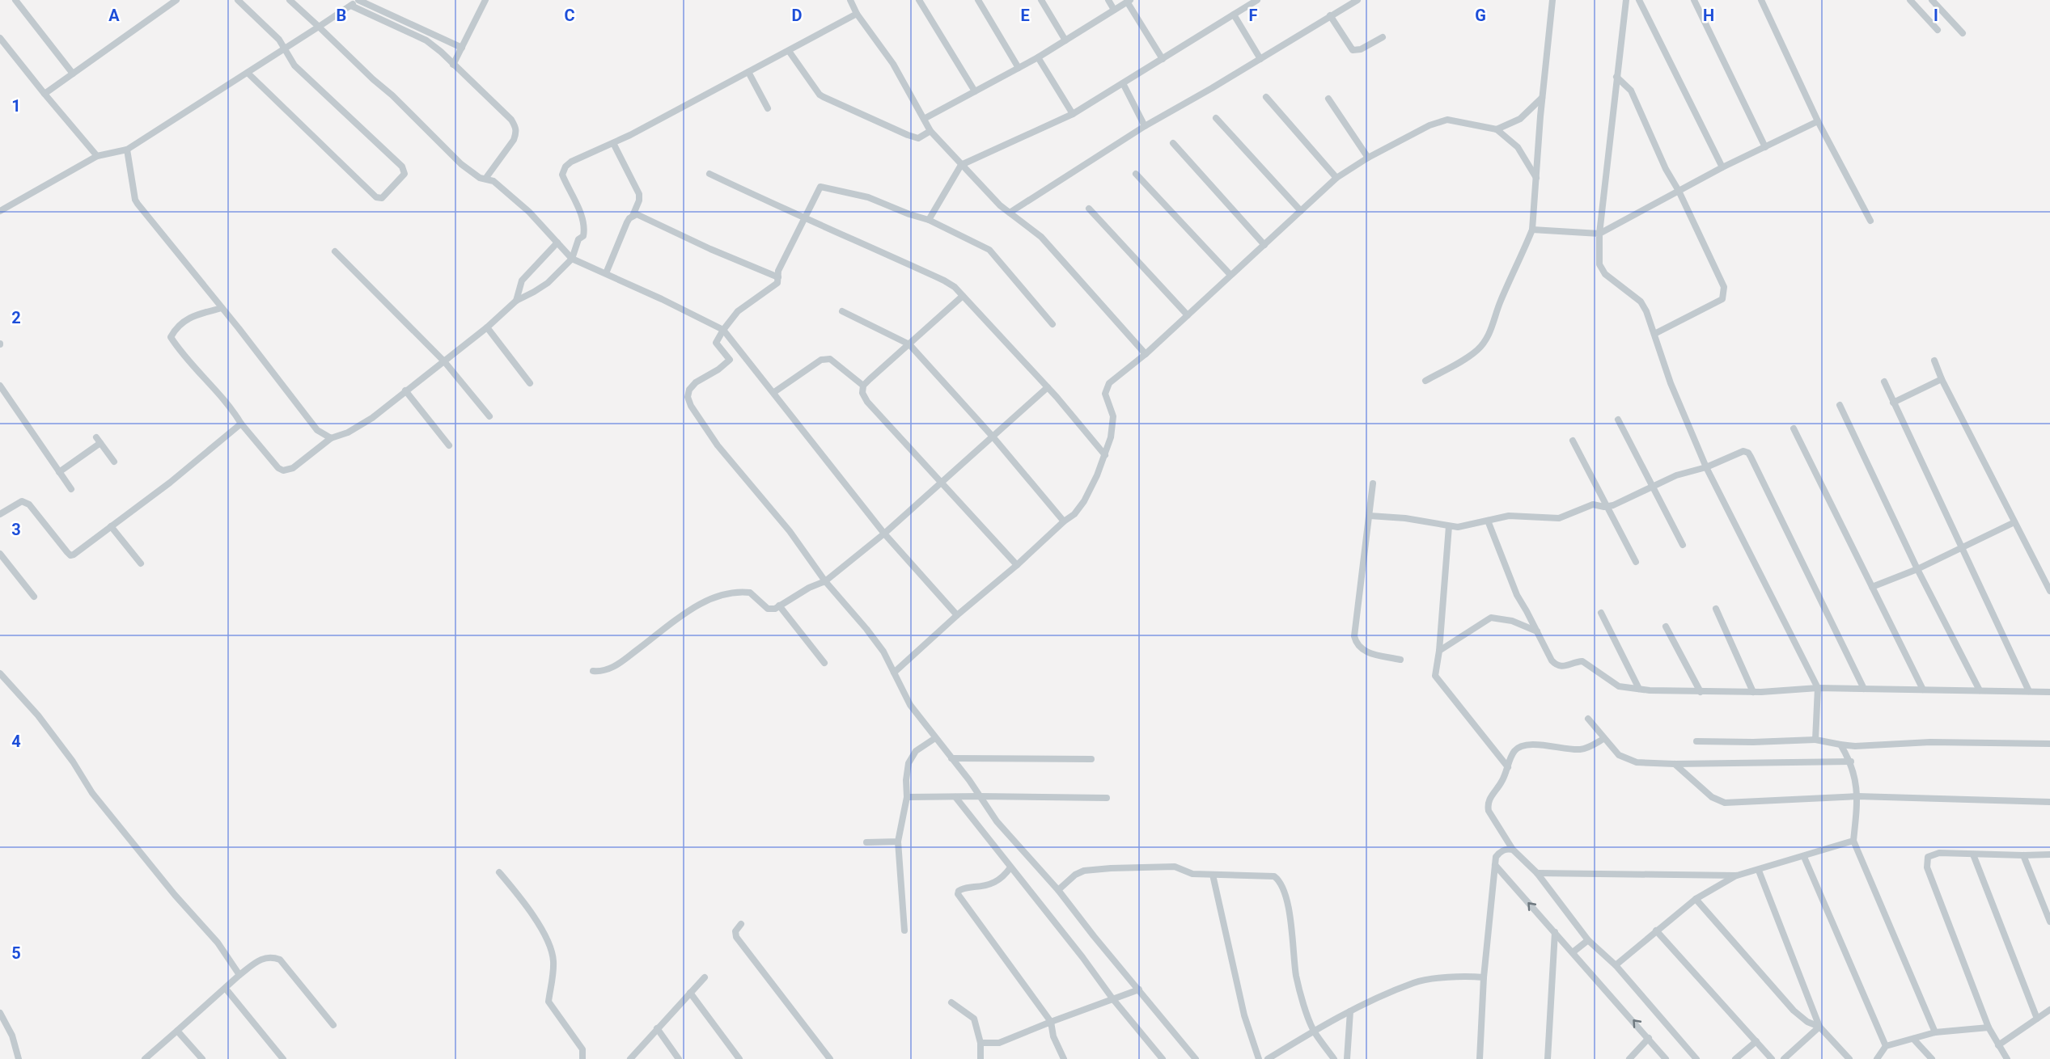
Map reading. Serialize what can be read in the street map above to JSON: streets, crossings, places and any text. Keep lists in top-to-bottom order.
{
  "grid": {
    "columns": [
      "A",
      "B",
      "C",
      "D",
      "E",
      "F",
      "G",
      "H",
      "I"
    ],
    "rows": [
      "1",
      "2",
      "3",
      "4",
      "5"
    ]
  }
}
